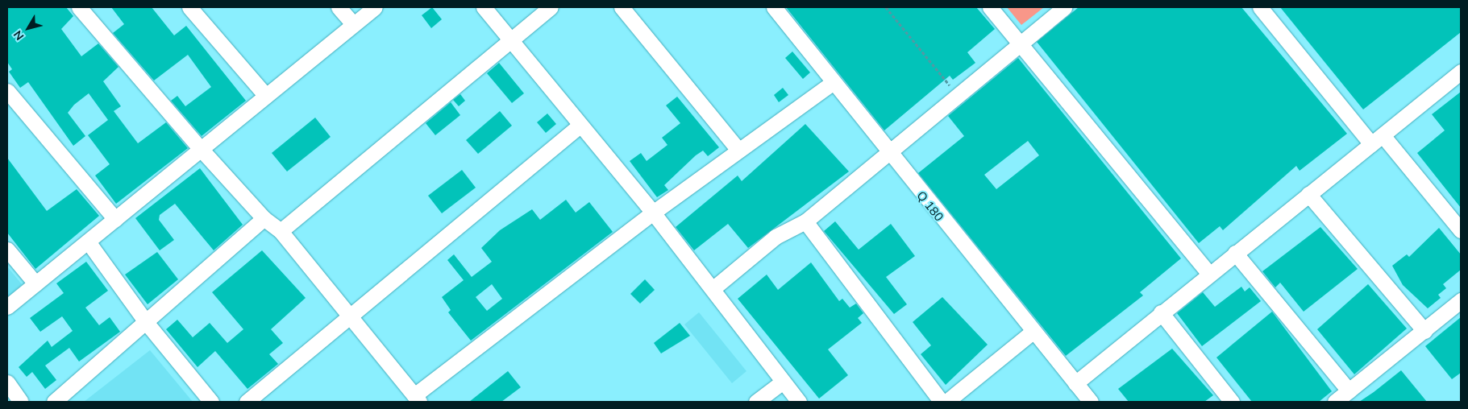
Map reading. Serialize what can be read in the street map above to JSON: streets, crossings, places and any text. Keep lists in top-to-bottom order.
{
  "streets": {
    "street": ["Q 180"]
  },
  "north": "bottom left"
}
